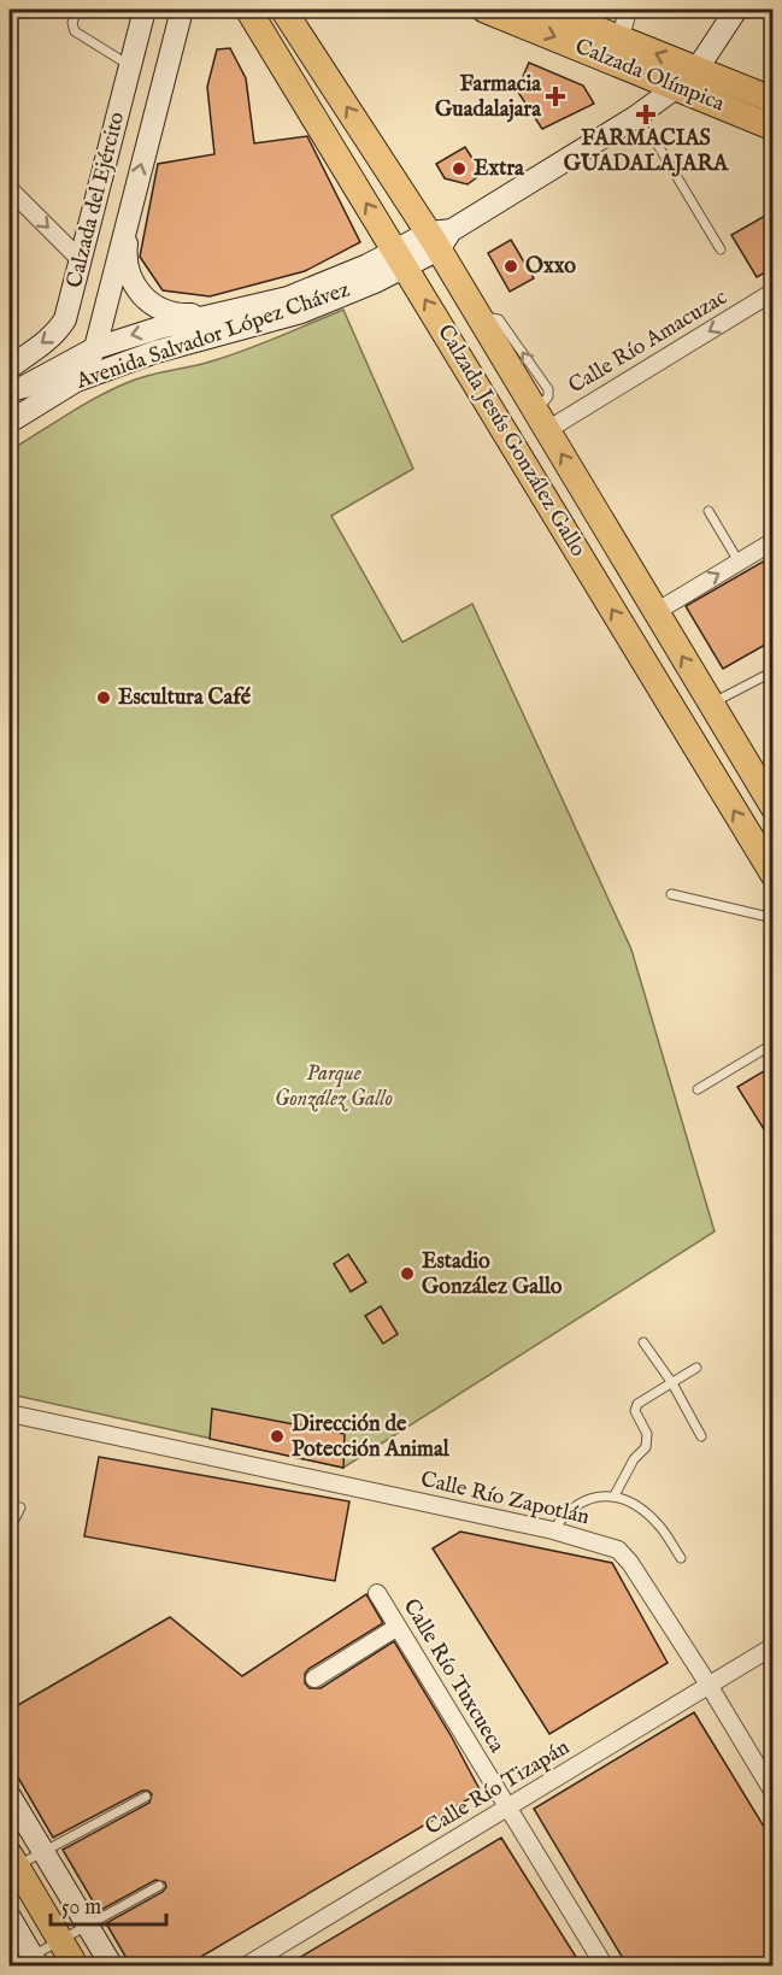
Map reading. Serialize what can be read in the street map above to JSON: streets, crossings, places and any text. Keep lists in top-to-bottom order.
{
  "streets": {
    "main road": [
      "Calzada Olímpica",
      "Calzada del Ejército",
      "Avenida Salvador López Chávez",
      "Calzada Jesús González Gallo"
    ],
    "street": [
      "Calle Río Amacuzac",
      "Calle Río Zapotlán",
      "Calle Río Tuxcueca",
      "Calle Río Tizapán"
    ]
  },
  "crossings": [
    ["Calzada Olímpica", "Avenida Salvador López Chávez"],
    ["Calzada del Ejército", "Avenida Salvador López Chávez"],
    ["Avenida Salvador López Chávez", "Calzada Jesús González Gallo"],
    ["Calle Río Amacuzac", "Calzada Jesús González Gallo"],
    ["Calle Río Zapotlán", "Calle Río Tizapán"],
    ["Calle Río Tuxcueca", "Calle Río Tizapán"]
  ],
  "one_way": ["Calle Río Amacuzac", "Calzada Jesús González Gallo"],
  "parks": ["Parque González Gallo"],
  "places": {
    "health": ["Farmacia Guadalajara", "FARMACIAS GUADALAJARA"],
    "other": [
      "Extra",
      "Oxxo",
      "Escultura Café",
      "Estadio González Gallo",
      "Dirección de Potección Animal"
    ]
  },
  "scale_bar": "50 m"
}
